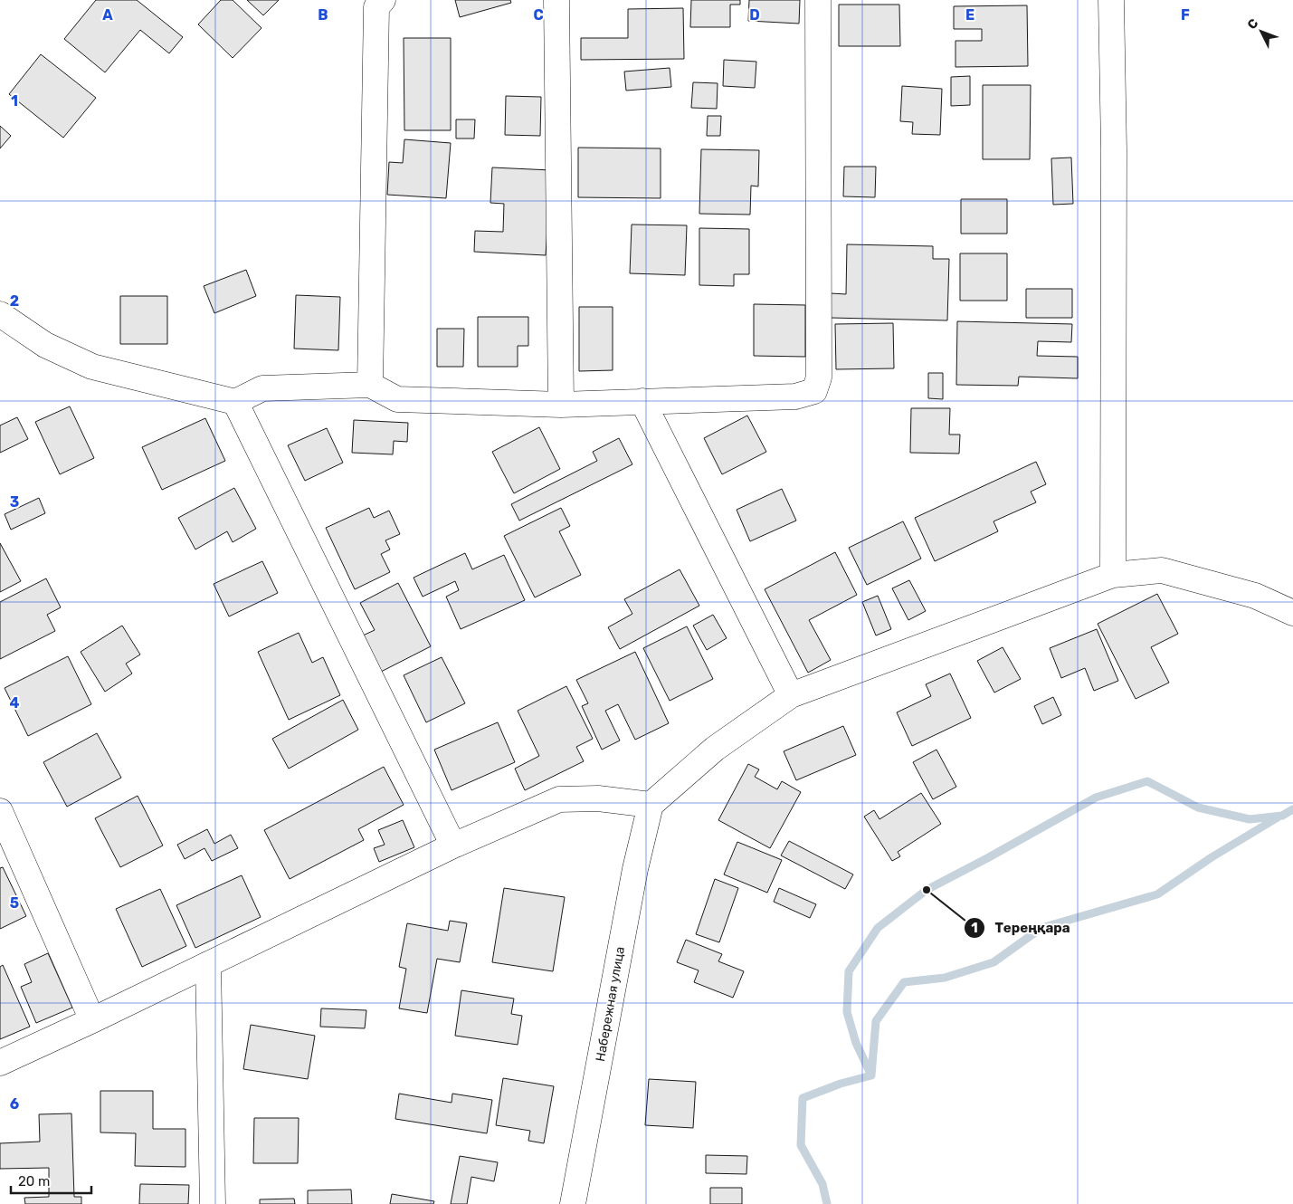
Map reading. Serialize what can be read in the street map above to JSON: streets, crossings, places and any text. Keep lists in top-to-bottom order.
{
  "streets": {
    "street": ["Набережная улица"]
  },
  "places": ["Тереңқара"],
  "scale_bar": "20 m",
  "north": "top left",
  "grid": {
    "columns": [
      "A",
      "B",
      "C",
      "D",
      "E",
      "F"
    ],
    "rows": [
      "1",
      "2",
      "3",
      "4",
      "5",
      "6"
    ]
  }
}
